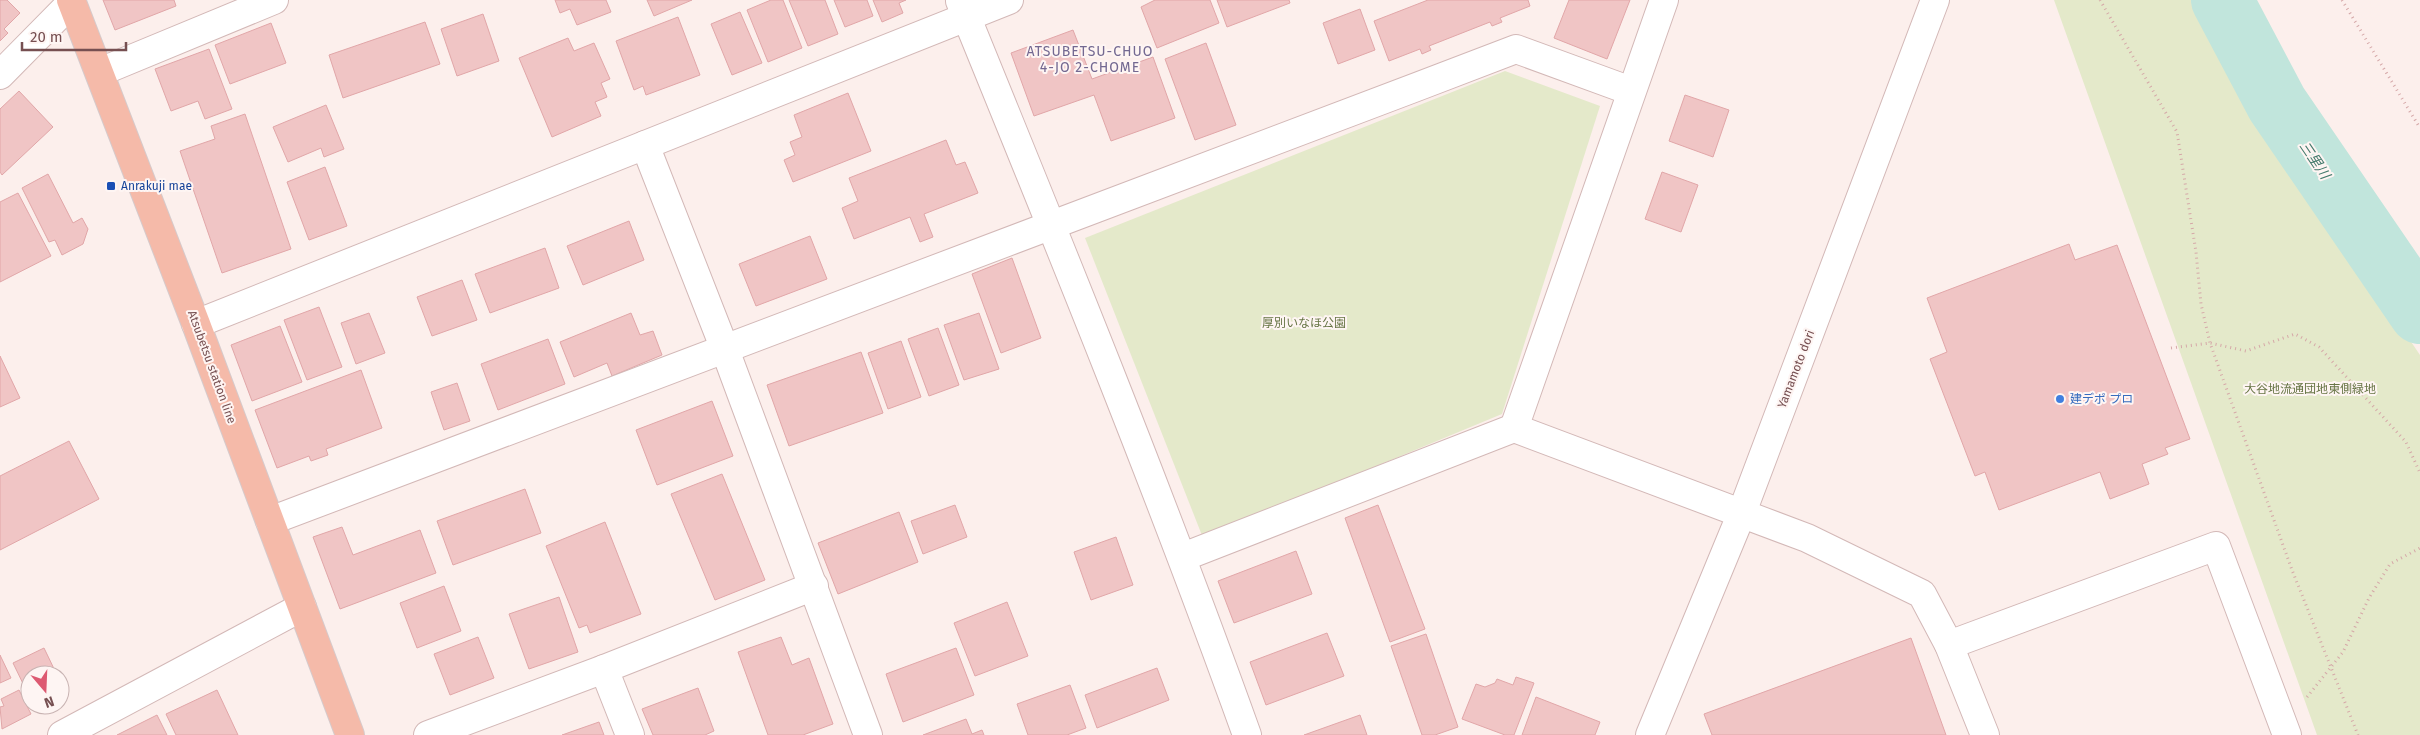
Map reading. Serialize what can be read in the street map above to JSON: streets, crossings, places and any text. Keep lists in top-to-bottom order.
{
  "streets": {
    "main road": ["Atsubetsu station line"],
    "street": ["Yamamoto dori"]
  },
  "districts": ["ATSUBETSU-CHUO 4-JO 2-CHOME"],
  "water": ["三里川"],
  "parks": ["厚別いなほ公園", "大谷地流通団地東側緑地"],
  "places": {
    "transit": ["Anrakuji mae"],
    "other": ["建デポ プロ"]
  },
  "scale_bar": "20 m",
  "north": "bottom"
}
